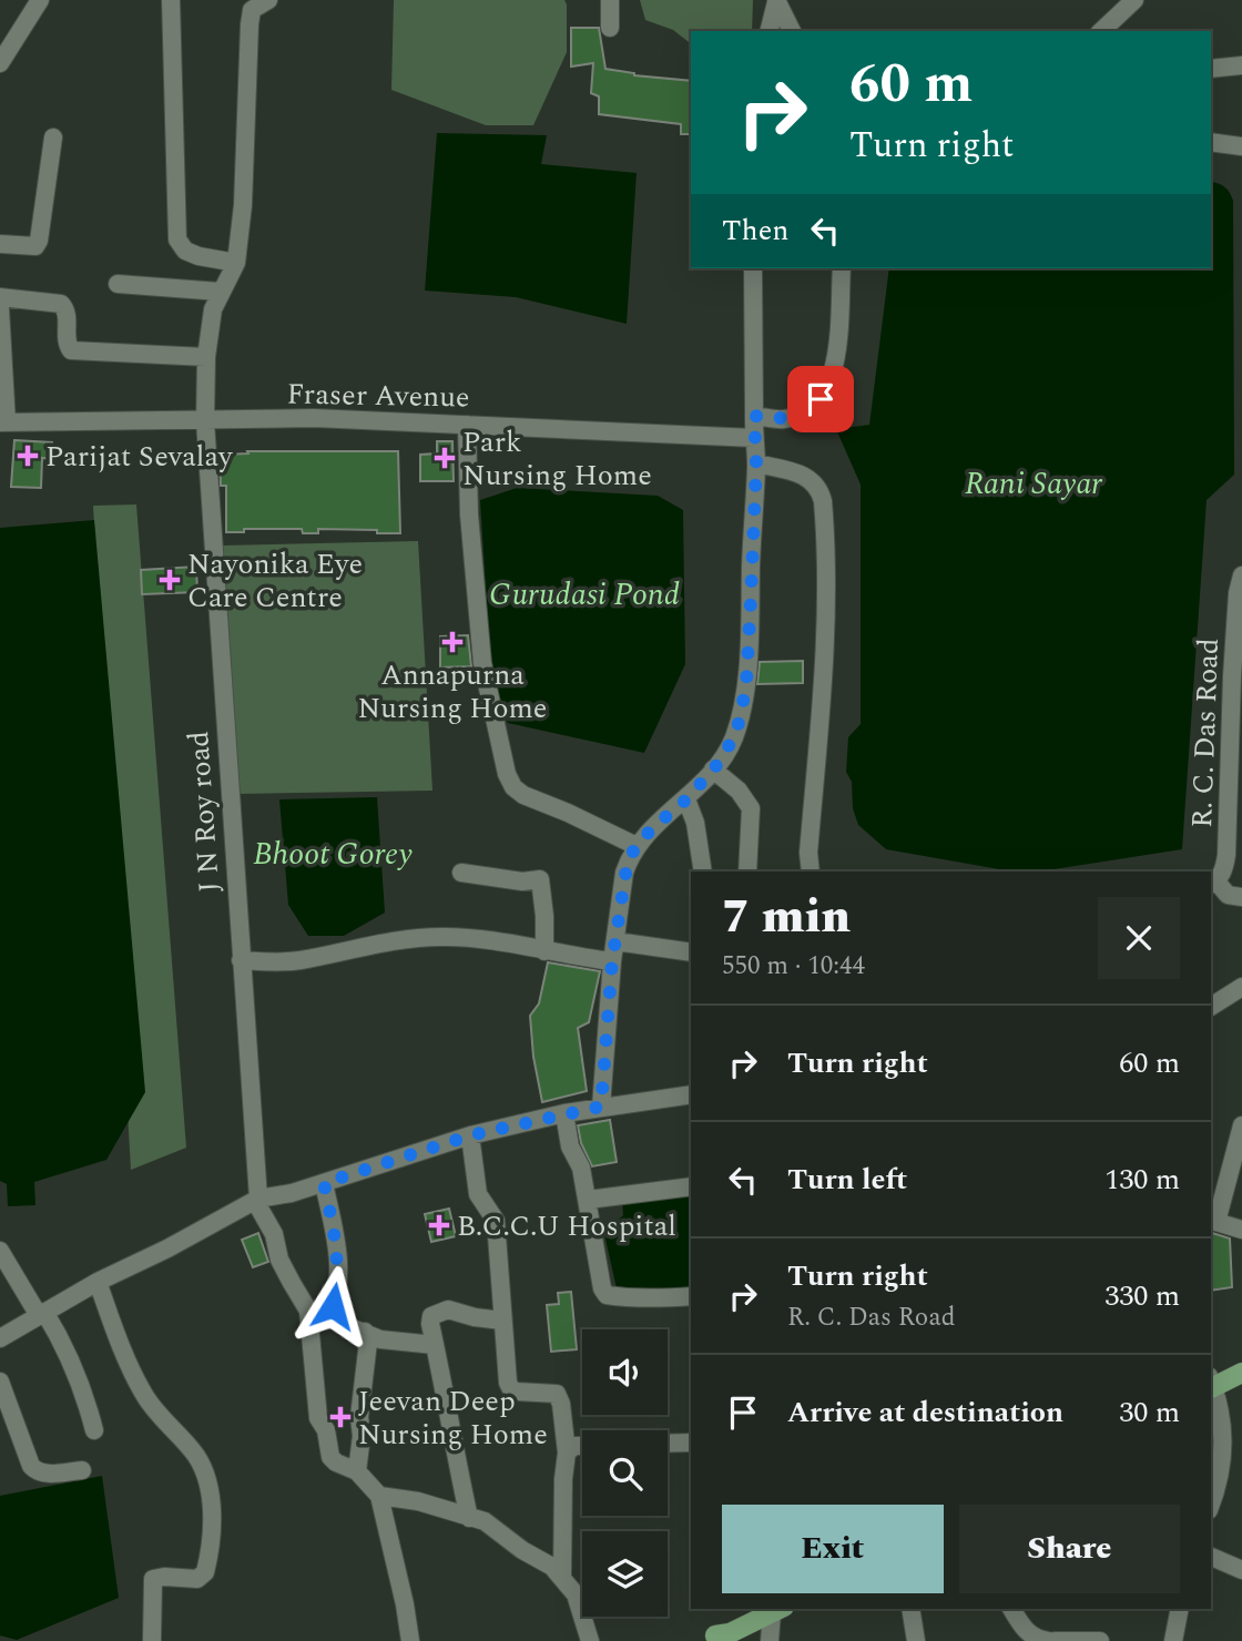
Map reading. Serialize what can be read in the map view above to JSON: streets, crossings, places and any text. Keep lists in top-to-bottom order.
{
  "streets": {
    "street": ["Fraser Avenue", "R. C. Das Road", "J N Roy road"]
  },
  "crossings": [
    ["Fraser Avenue", "J N Roy road"]
  ],
  "water": ["Rani Sayar", "Gurudasi Pond", "Bhoot Gorey"],
  "places": {
    "health": [
      "Parijat Sevalay",
      "Park Nursing Home",
      "Nayonika Eye Care Centre",
      "Annapurna Nursing Home",
      "B.C.C.U Hospital",
      "Jeevan Deep Nursing Home"
    ]
  },
  "page": {
    "turn": ["60 m", "Turn right"],
    "then": "Then",
    "heading": ["7 min", "550 m · 10:44"],
    "list": [
      {
        "name": "Turn right",
        "value": "60 m"
      },
      {
        "name": "Turn left",
        "value": "130 m"
      },
      {
        "name": "Turn right",
        "note": "R. C. Das Road",
        "value": "330 m"
      },
      {
        "name": "Arrive at destination",
        "value": "30 m"
      }
    ],
    "buttons": ["Exit", "Share"]
  }
}
